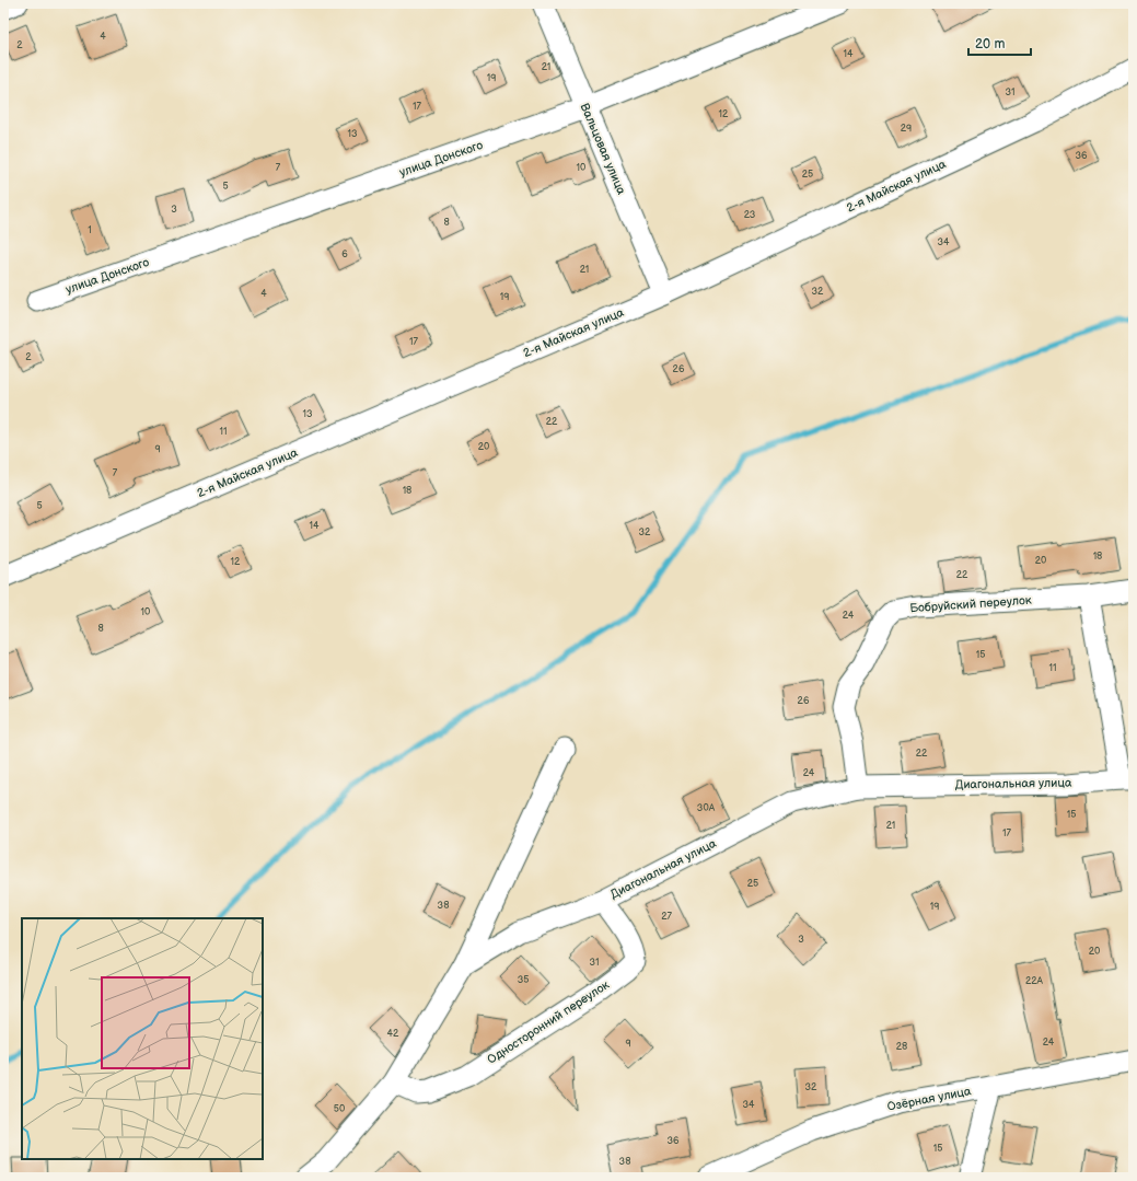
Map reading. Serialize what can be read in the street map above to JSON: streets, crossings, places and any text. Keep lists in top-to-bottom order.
{
  "streets": {
    "street": [
      "Вальцовая улица",
      "улица Донского",
      "2-я Майская улица",
      "Бобруйский переулок",
      "Диагональная улица",
      "Односторонний переулок",
      "Озёрная улица"
    ]
  },
  "crossings": [
    ["Вальцовая улица", "улица Донского"],
    ["Вальцовая улица", "2-я Майская улица"],
    ["Бобруйский переулок", "Диагональная улица"],
    ["Диагональная улица", "Односторонний переулок"]
  ],
  "house_numbers": [
    "4",
    "2",
    "14",
    "21",
    "19",
    "31",
    "17",
    "12",
    "29",
    "13",
    "36",
    "7",
    "10",
    "25",
    "5",
    "3",
    "23",
    "8",
    "1",
    "34",
    "6",
    "21",
    "32",
    "4",
    "19",
    "17",
    "2",
    "26",
    "13",
    "22",
    "11",
    "20",
    "9",
    "7",
    "18",
    "5",
    "14",
    "32",
    "18",
    "20",
    "12",
    "22",
    "10",
    "24",
    "8",
    "15",
    "11",
    "26",
    "22",
    "24",
    "30А",
    "15",
    "21",
    "17",
    "25",
    "38",
    "19",
    "27",
    "3",
    "20",
    "31",
    "35",
    "22А",
    "42",
    "24",
    "9",
    "28",
    "32",
    "34",
    "50",
    "36",
    "15",
    "38"
  ],
  "scale_bar": "20 m"
}
